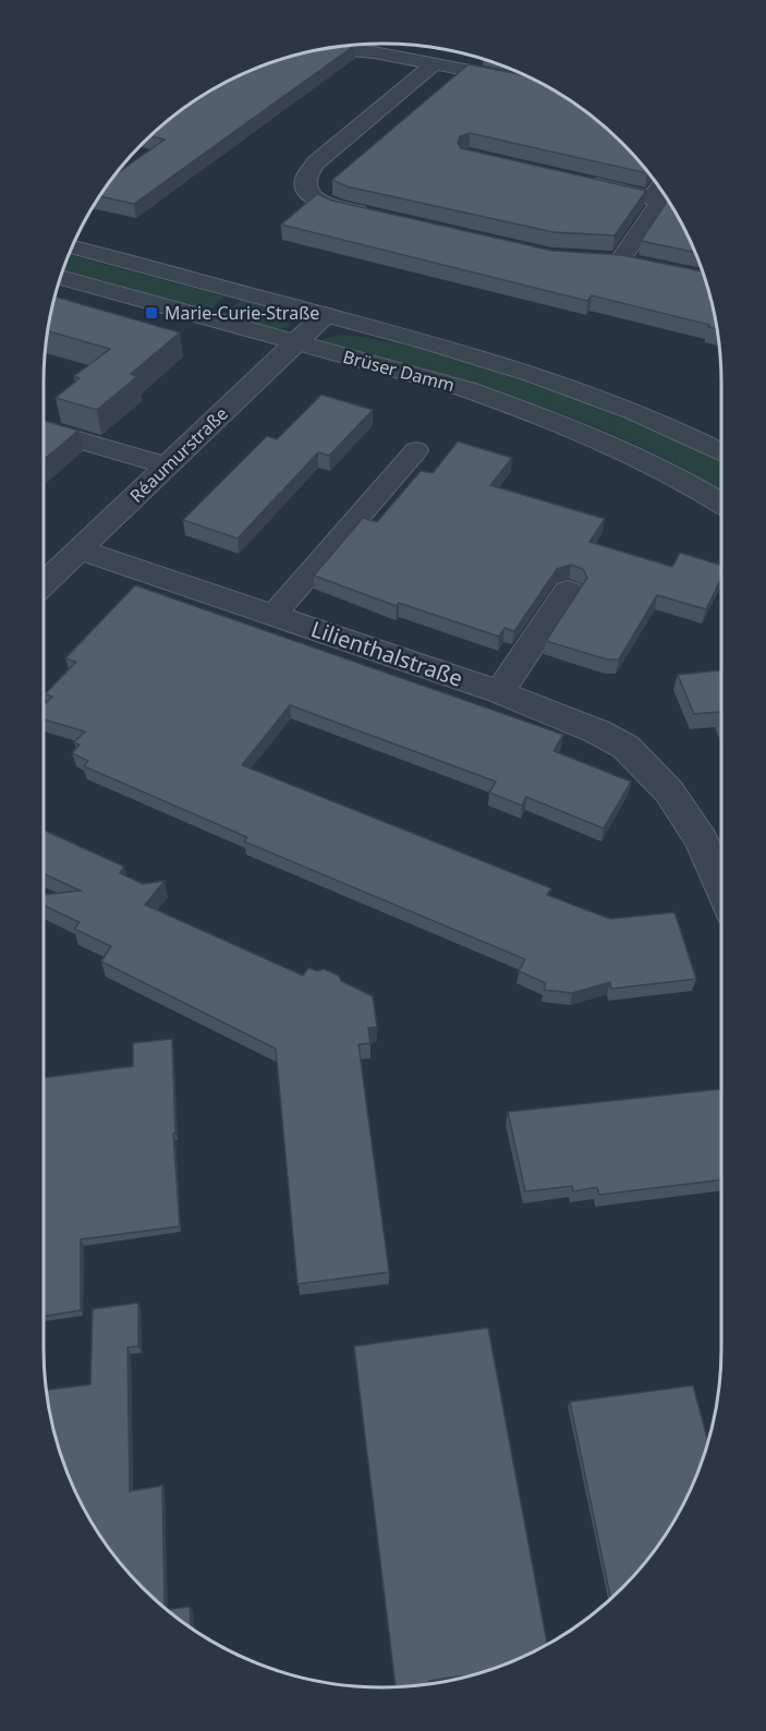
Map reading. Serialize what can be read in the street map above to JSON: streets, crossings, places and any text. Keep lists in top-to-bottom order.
{
  "streets": {
    "street": ["Brüser Damm", "Réaumurstraße", "Lilienthalstraße"]
  },
  "crossings": [
    ["Brüser Damm", "Réaumurstraße"],
    ["Réaumurstraße", "Lilienthalstraße"]
  ],
  "places": {
    "transit": ["Marie-Curie-Straße"]
  }
}
